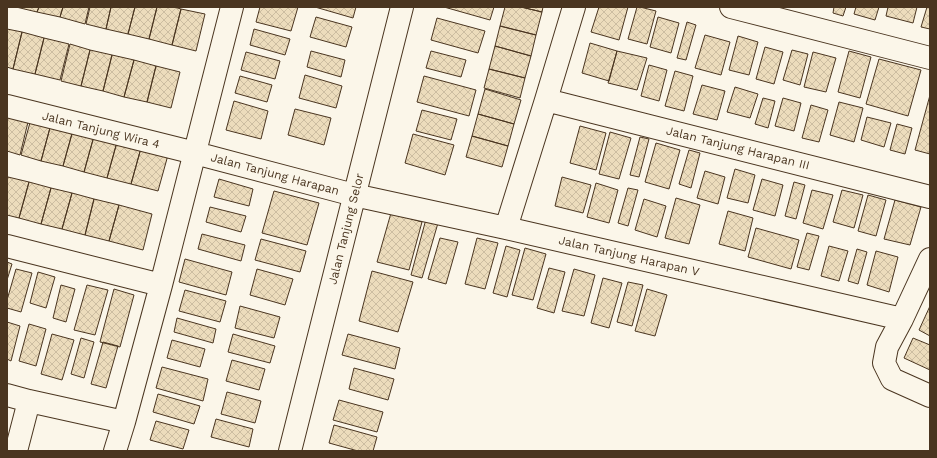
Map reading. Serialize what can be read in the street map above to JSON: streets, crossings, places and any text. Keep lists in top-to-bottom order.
{
  "streets": {
    "street": [
      "Jalan Tanjung Wira 4",
      "Jalan Tanjung Harapan III",
      "Jalan Tanjung Harapan",
      "Jalan Tanjung Selor",
      "Jalan Tanjung Harapan V"
    ]
  },
  "crossings": [
    ["Jalan Tanjung Wira 4", "Jalan Tanjung Harapan"],
    ["Jalan Tanjung Harapan", "Jalan Tanjung Selor"],
    ["Jalan Tanjung Harapan", "Jalan Tanjung Harapan V"],
    ["Jalan Tanjung Selor", "Jalan Tanjung Harapan V"]
  ]
}
